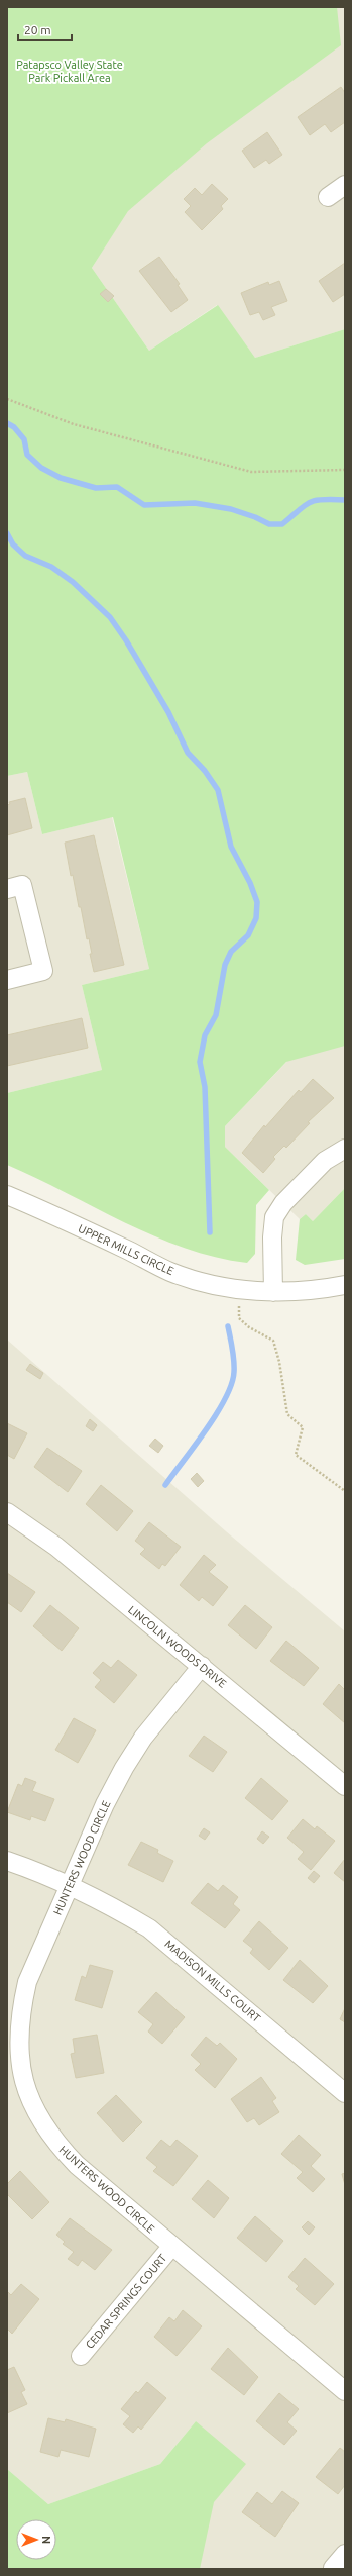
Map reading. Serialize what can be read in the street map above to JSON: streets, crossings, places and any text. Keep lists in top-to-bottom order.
{
  "streets": {
    "street": [
      "UPPER MILLS CIRCLE",
      "LINCOLN WOODS DRIVE",
      "HUNTERS WOOD CIRCLE",
      "MADISON MILLS COURT",
      "CEDAR SPRINGS COURT"
    ]
  },
  "crossings": [
    ["LINCOLN WOODS DRIVE", "HUNTERS WOOD CIRCLE"],
    ["HUNTERS WOOD CIRCLE", "MADISON MILLS COURT"],
    ["HUNTERS WOOD CIRCLE", "CEDAR SPRINGS COURT"]
  ],
  "parks": ["Patapsco Valley State Park Pickall Area"],
  "scale_bar": "20 m",
  "north": "right"
}
